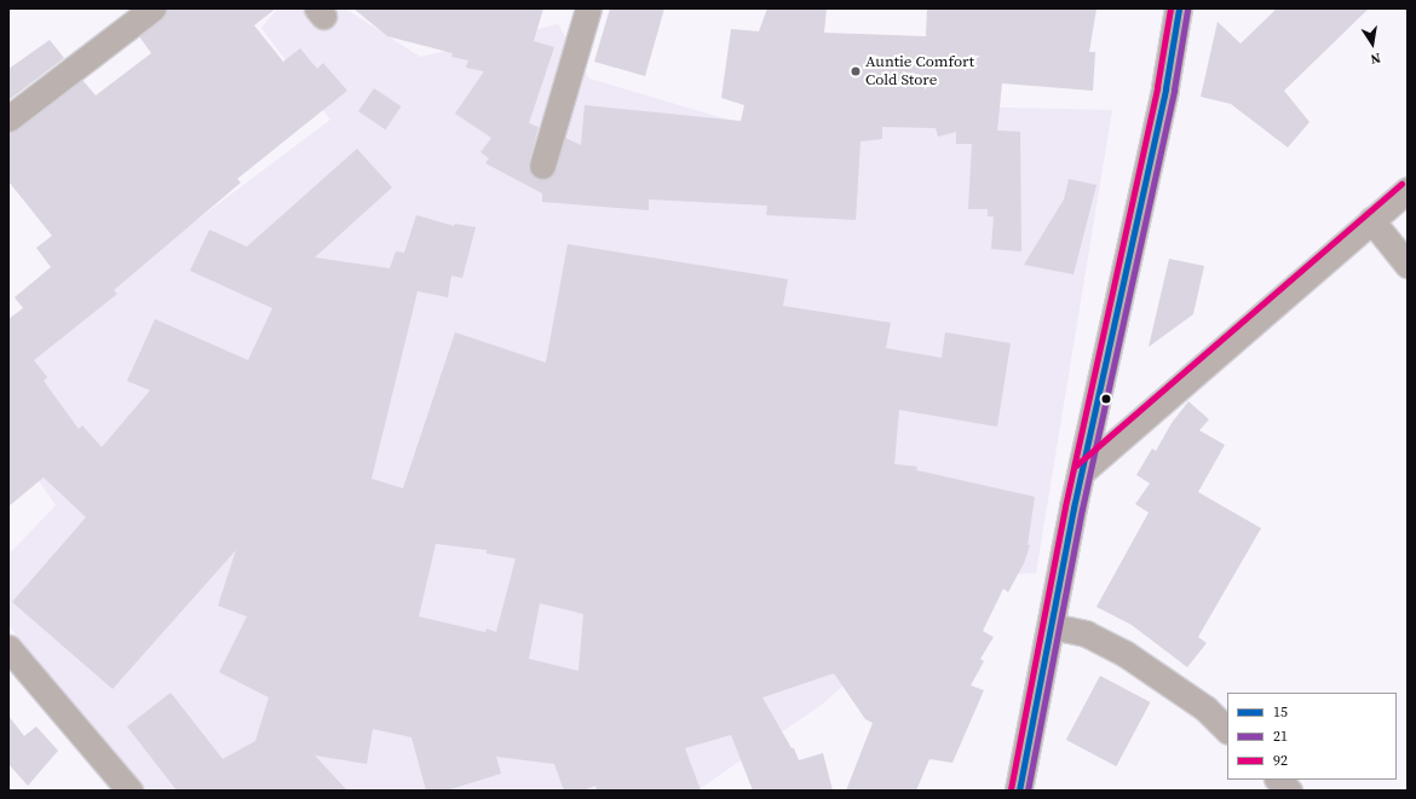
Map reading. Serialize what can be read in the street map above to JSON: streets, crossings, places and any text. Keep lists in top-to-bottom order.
{
  "places": ["Auntie Comfort Cold Store"],
  "lines": ["transit line 15", "transit line 92", "transit line 21"],
  "legend": ["15", "21", "92"],
  "north": "bottom"
}
